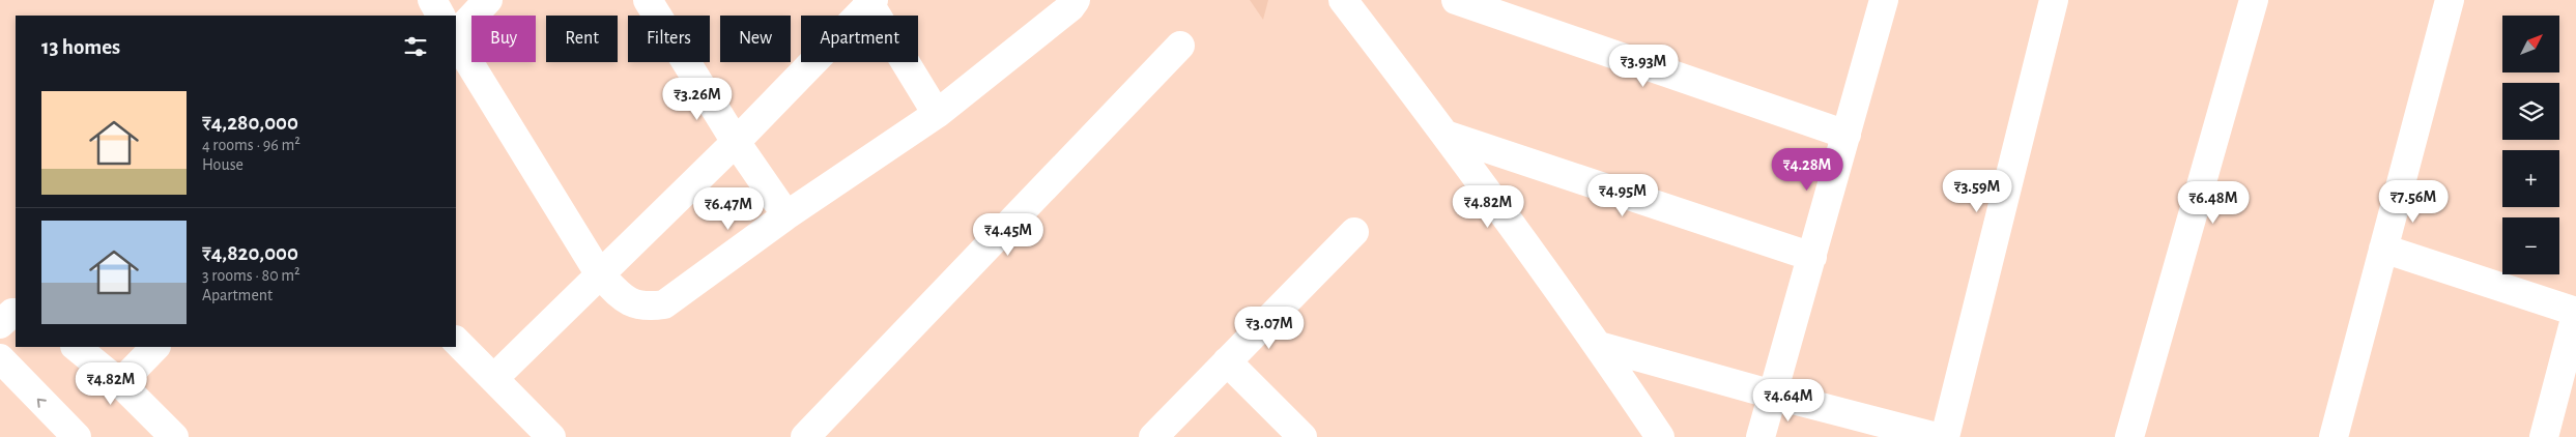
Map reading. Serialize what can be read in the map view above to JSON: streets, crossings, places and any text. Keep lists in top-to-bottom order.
{
  "north": "top right",
  "page": {
    "map_buttons": ["+", "−"],
    "chip": [
      "Buy",
      "Rent",
      "Filters",
      "New",
      "Apartment"
    ],
    "heading": "13 homes",
    "price": [
      "₹3.93M",
      "₹3.26M",
      "₹4.28M",
      "₹3.59M",
      "₹4.95M",
      "₹7.56M",
      "₹6.48M",
      "₹4.82M",
      "₹6.47M",
      "₹4.45M",
      "₹3.07M",
      "₹4.82M",
      "₹4.64M"
    ],
    "list": [
      {
        "name": "₹4,280,000",
        "note": "4 rooms · 96 m² · House"
      },
      {
        "name": "₹4,820,000",
        "note": "3 rooms · 80 m² · Apartment"
      }
    ]
  }
}
